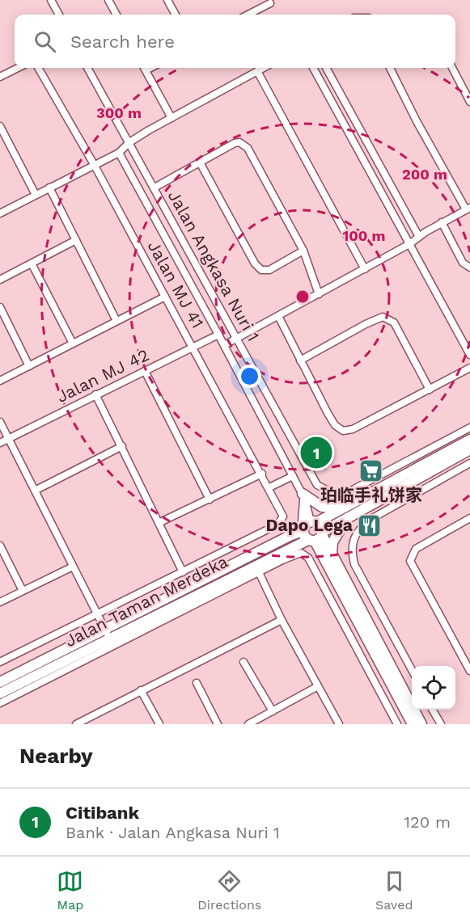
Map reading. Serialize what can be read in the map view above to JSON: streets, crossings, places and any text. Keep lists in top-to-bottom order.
{
  "streets": {
    "main road": ["Jalan Taman Merdeka"],
    "street": ["Jalan Angkasa Nuri 1", "Jalan MJ 41", "Jalan MJ 42"]
  },
  "crossings": [
    ["Jalan MJ 41", "Jalan MJ 42"]
  ],
  "places": {
    "supermarket": ["珀临手礼饼家"],
    "restaurant": ["Dapo Lega"]
  },
  "page": {
    "search": "Search here",
    "pins": "1",
    "heading": "Nearby",
    "list": [
      {
        "mark": "1",
        "name": "Citibank",
        "note": "Bank · Jalan Angkasa Nuri 1",
        "value": "120 m"
      }
    ],
    "nav": ["Map", "Directions", "Saved"]
  },
  "rings": ["300 m", "200 m", "100 m"]
}
